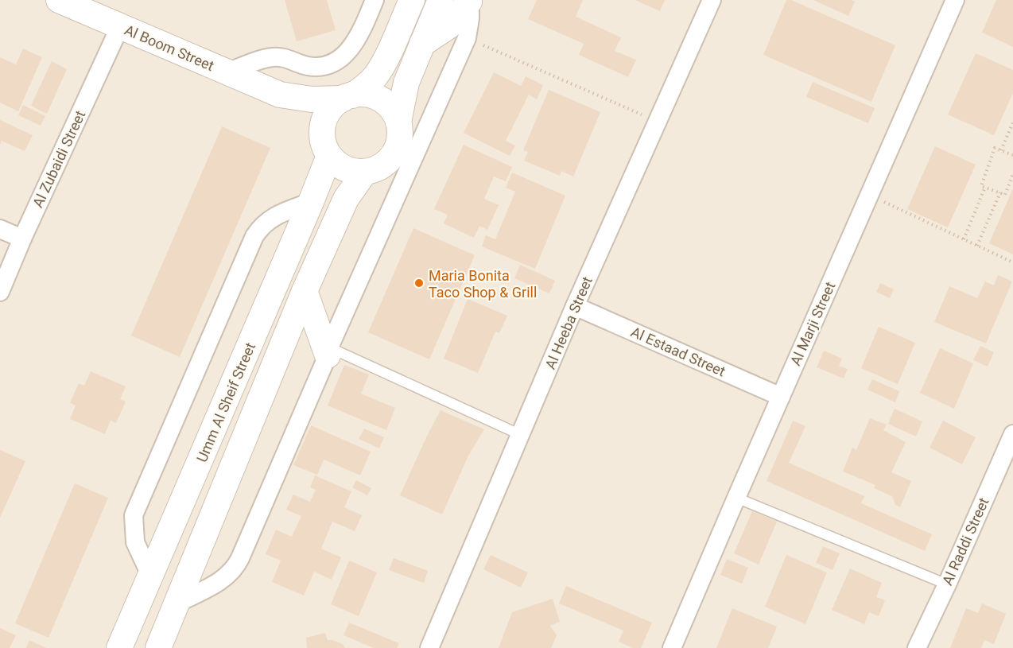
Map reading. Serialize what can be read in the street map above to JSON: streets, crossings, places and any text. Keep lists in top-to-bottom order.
{
  "streets": {
    "main road": ["Al Boom Street", "Umm Al Sheif Street"],
    "street": [
      "Al Zubaidi Street",
      "Al Heeba Street",
      "Al Marji Street",
      "Al Estaad Street",
      "Al Raddi Street"
    ]
  },
  "crossings": [
    ["Al Boom Street", "Al Zubaidi Street"],
    ["Al Boom Street", "Umm Al Sheif Street"],
    ["Al Heeba Street", "Al Estaad Street"],
    ["Al Marji Street", "Al Estaad Street"]
  ],
  "places": ["Maria Bonita Taco Shop & Grill"]
}
